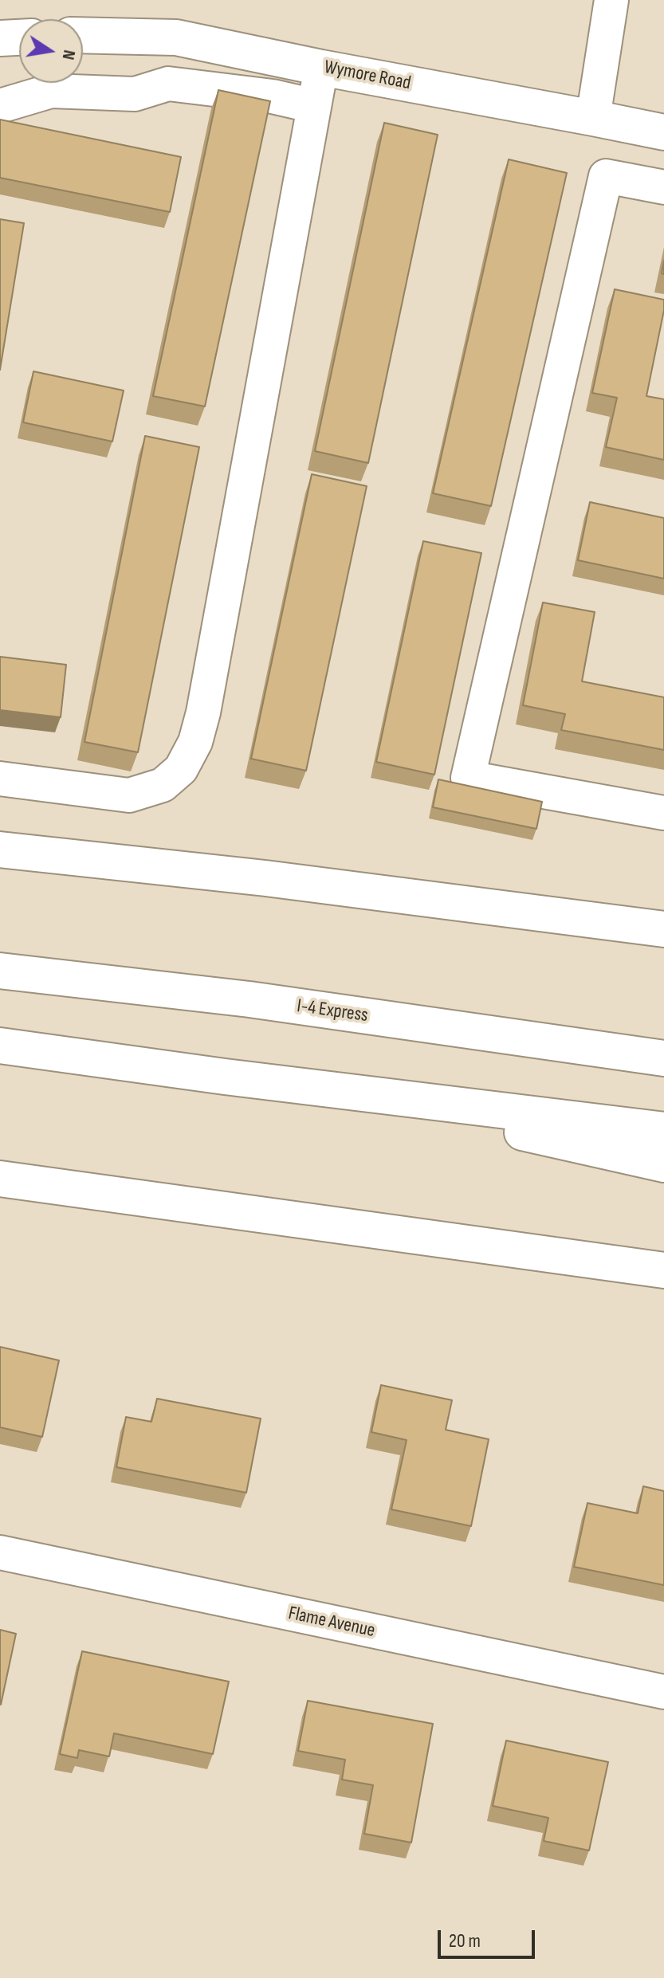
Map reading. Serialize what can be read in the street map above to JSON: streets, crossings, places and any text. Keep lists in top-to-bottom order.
{
  "streets": {
    "main road": ["Wymore Road", "I-4 Express"],
    "street": ["Flame Avenue"]
  },
  "scale_bar": "20 m",
  "north": "right"
}
